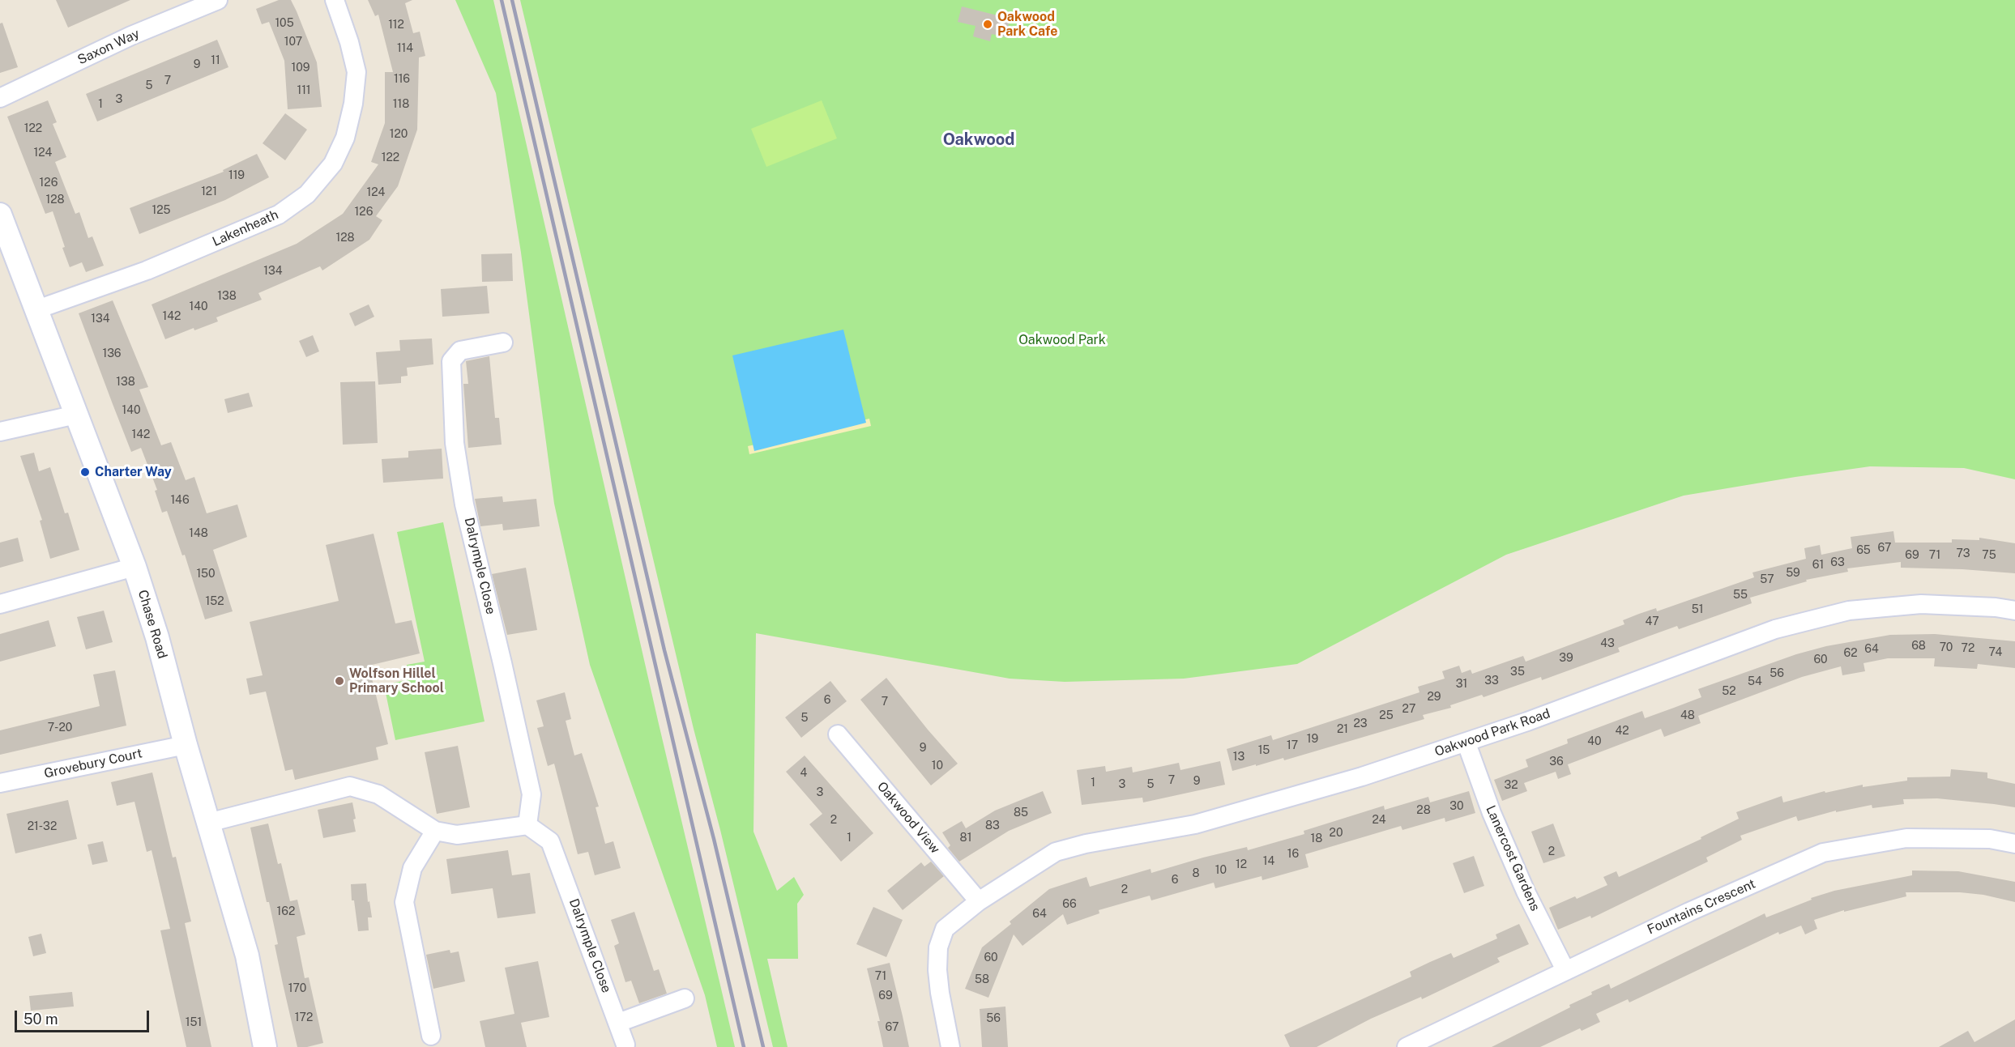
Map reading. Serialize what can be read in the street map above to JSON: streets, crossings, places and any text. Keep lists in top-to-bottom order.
{
  "streets": {
    "street": [
      "Saxon Way",
      "Lakenheath",
      "Dalrymple Close",
      "Chase Road",
      "Oakwood Park Road",
      "Grovebury Court",
      "Oakwood View",
      "Lanercost Gardens",
      "Fountains Crescent"
    ]
  },
  "crossings": [
    ["Lakenheath", "Chase Road"],
    ["Chase Road", "Grovebury Court"],
    ["Oakwood Park Road", "Oakwood View"],
    ["Oakwood Park Road", "Lanercost Gardens"],
    ["Lanercost Gardens", "Fountains Crescent"]
  ],
  "districts": ["Oakwood"],
  "parks": ["Oakwood Park"],
  "places": ["Oakwood Park Cafe", "Charter Way", "Wolfson Hillel Primary School"],
  "house_numbers": [
    "105",
    "112",
    "107",
    "114",
    "11",
    "9",
    "109",
    "116",
    "7",
    "5",
    "111",
    "3",
    "1",
    "118",
    "122",
    "120",
    "124",
    "122",
    "119",
    "126",
    "121",
    "124",
    "128",
    "125",
    "126",
    "128",
    "134",
    "138",
    "140",
    "142",
    "134",
    "136",
    "138",
    "140",
    "142",
    "146",
    "148",
    "67",
    "65",
    "73",
    "69",
    "71",
    "75",
    "63",
    "61",
    "59",
    "150",
    "57",
    "55",
    "152",
    "51",
    "47",
    "43",
    "68",
    "70",
    "72",
    "64",
    "74",
    "62",
    "39",
    "60",
    "35",
    "56",
    "33",
    "54",
    "31",
    "52",
    "29",
    "6",
    "7",
    "27",
    "25",
    "48",
    "5",
    "23",
    "7-20",
    "21",
    "42",
    "19",
    "40",
    "17",
    "9",
    "15",
    "13",
    "36",
    "10",
    "4",
    "7",
    "9",
    "1",
    "3",
    "5",
    "32",
    "3",
    "30",
    "28",
    "85",
    "2",
    "24",
    "83",
    "21-32",
    "20",
    "1",
    "81",
    "18",
    "2",
    "16",
    "14",
    "12",
    "10",
    "8",
    "6",
    "2",
    "66",
    "162",
    "64",
    "60",
    "71",
    "58",
    "170",
    "69",
    "172",
    "56",
    "151",
    "67"
  ],
  "scale_bar": "50 m"
}
